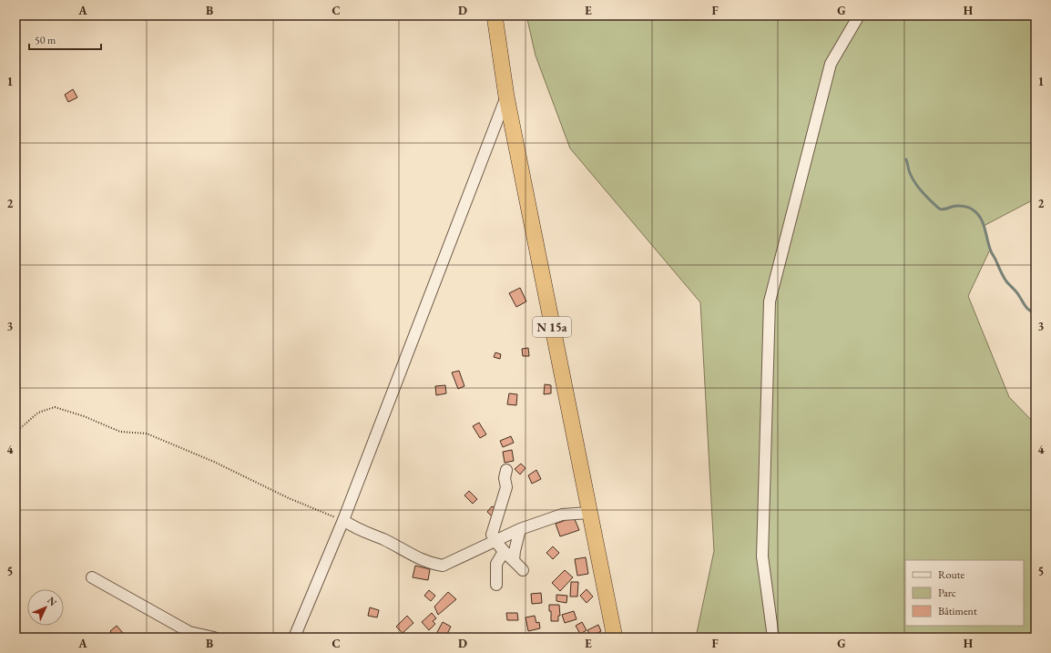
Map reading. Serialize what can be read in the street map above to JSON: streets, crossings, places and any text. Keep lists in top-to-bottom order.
{
  "streets": {
    "highway": ["N 15a"]
  },
  "legend": ["Route", "Parc", "Bâtiment"],
  "scale_bar": "50 m",
  "north": "top right",
  "grid": {
    "columns": [
      "A",
      "B",
      "C",
      "D",
      "E",
      "F",
      "G",
      "H"
    ],
    "rows": [
      "1",
      "2",
      "3",
      "4",
      "5"
    ]
  }
}
